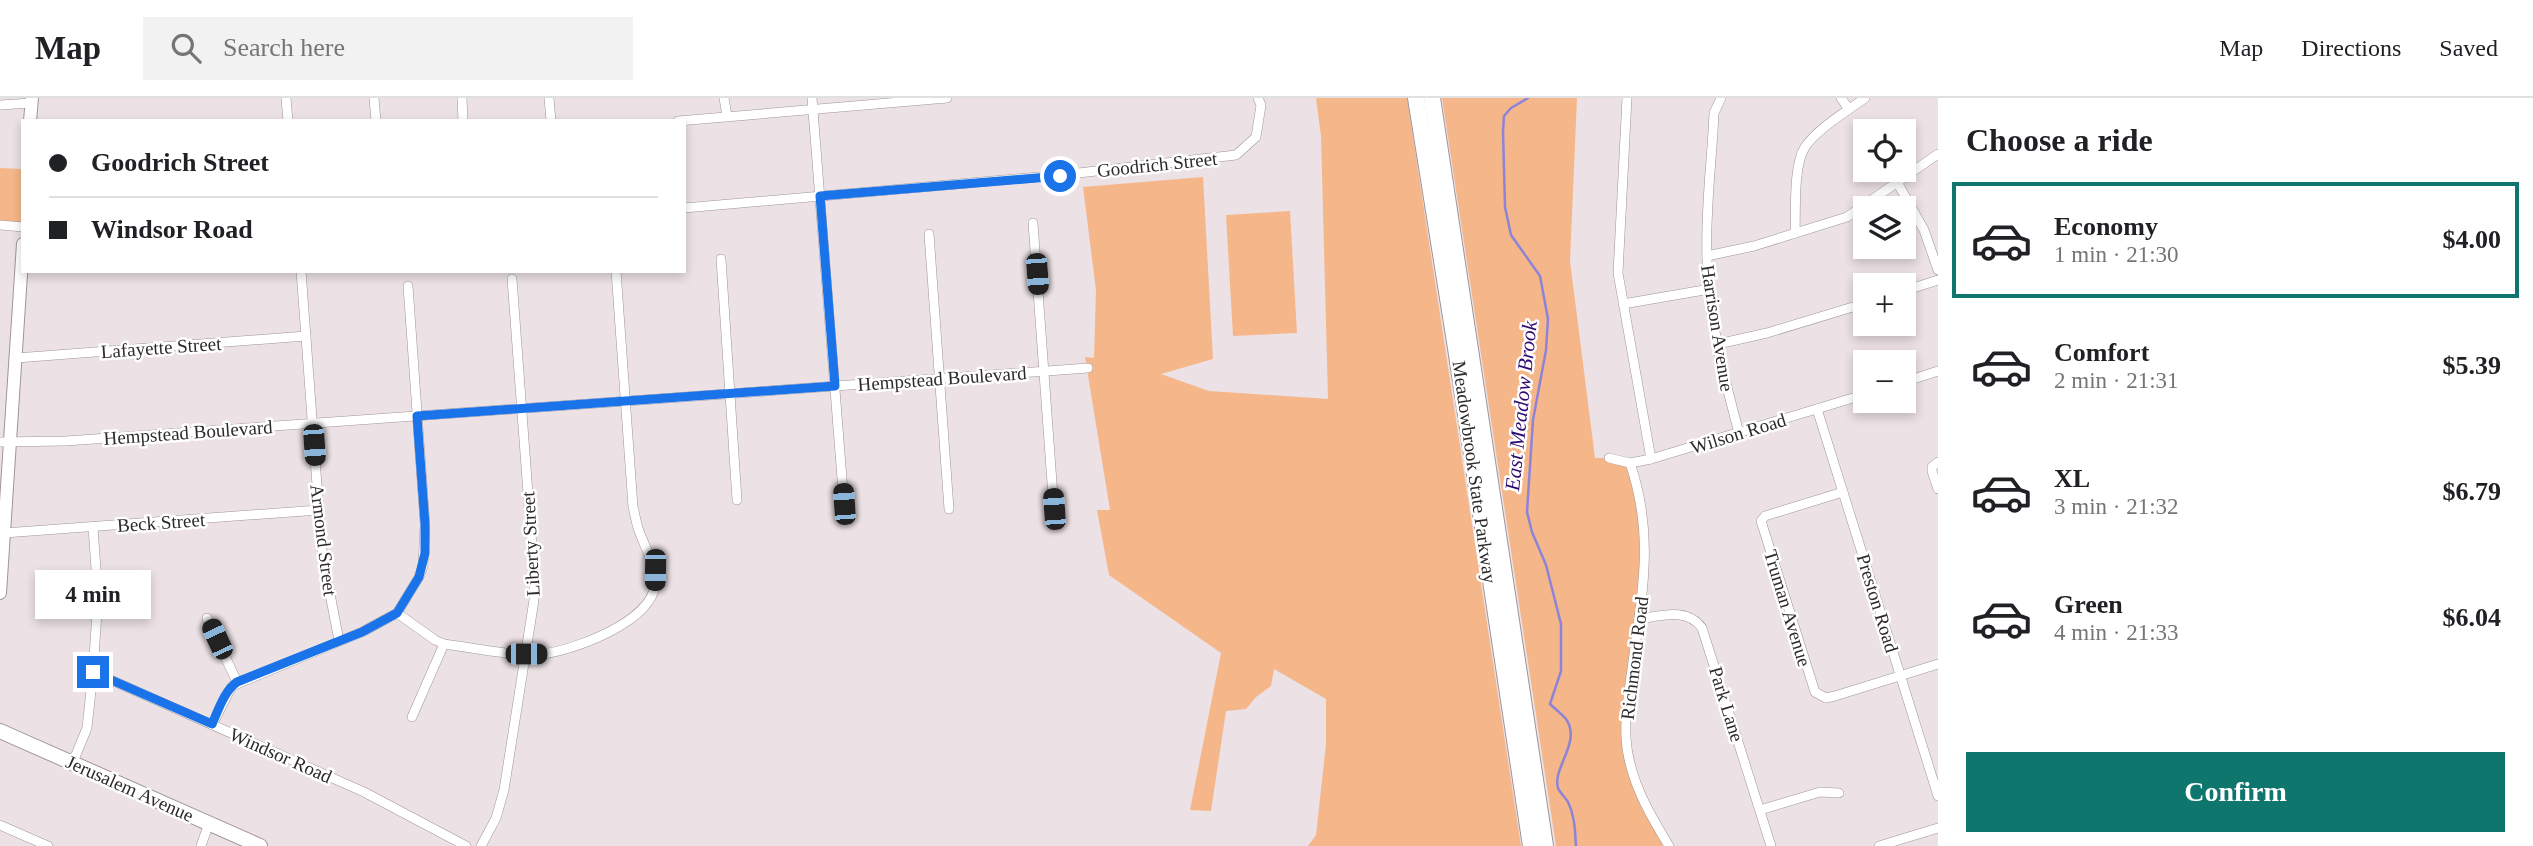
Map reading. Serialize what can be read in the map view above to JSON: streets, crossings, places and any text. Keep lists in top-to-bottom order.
{
  "streets": {
    "highway": ["Meadowbrook State Parkway"],
    "main road": ["Jerusalem Avenue"],
    "street": [
      "Goodrich Street",
      "Harrison Avenue",
      "Lafayette Street",
      "Hempstead Boulevard",
      "Wilson Road",
      "Beck Street",
      "Armond Street",
      "Liberty Street",
      "Preston Road",
      "Truman Avenue",
      "Richmond Road",
      "Park Lane",
      "Windsor Road"
    ]
  },
  "crossings": [
    ["Harrison Avenue", "Wilson Road"],
    ["Lafayette Street", "Armond Street"],
    ["Hempstead Boulevard", "Armond Street"],
    ["Hempstead Boulevard", "Liberty Street"],
    ["Wilson Road", "Preston Road"],
    ["Wilson Road", "Richmond Road"],
    ["Beck Street", "Armond Street"],
    ["Preston Road", "Truman Avenue"],
    ["Richmond Road", "Park Lane"]
  ],
  "water": ["East Meadow Brook"],
  "page": {
    "header": "Map",
    "search": "Search here",
    "nav": ["Map", "Directions", "Saved"],
    "heading": "Choose a ride",
    "map_buttons": ["+", "−"],
    "banner": ["Goodrich Street", "Windsor Road"],
    "list": [
      {
        "name": "Economy",
        "note": "1 min · 21:30",
        "value": "$4.00"
      },
      {
        "name": "Comfort",
        "note": "2 min · 21:31",
        "value": "$5.39"
      },
      {
        "name": "XL",
        "note": "3 min · 21:32",
        "value": "$6.79"
      },
      {
        "name": "Green",
        "note": "4 min · 21:33",
        "value": "$6.04"
      }
    ],
    "bubble": "4 min",
    "buttons": "Confirm"
  }
}
